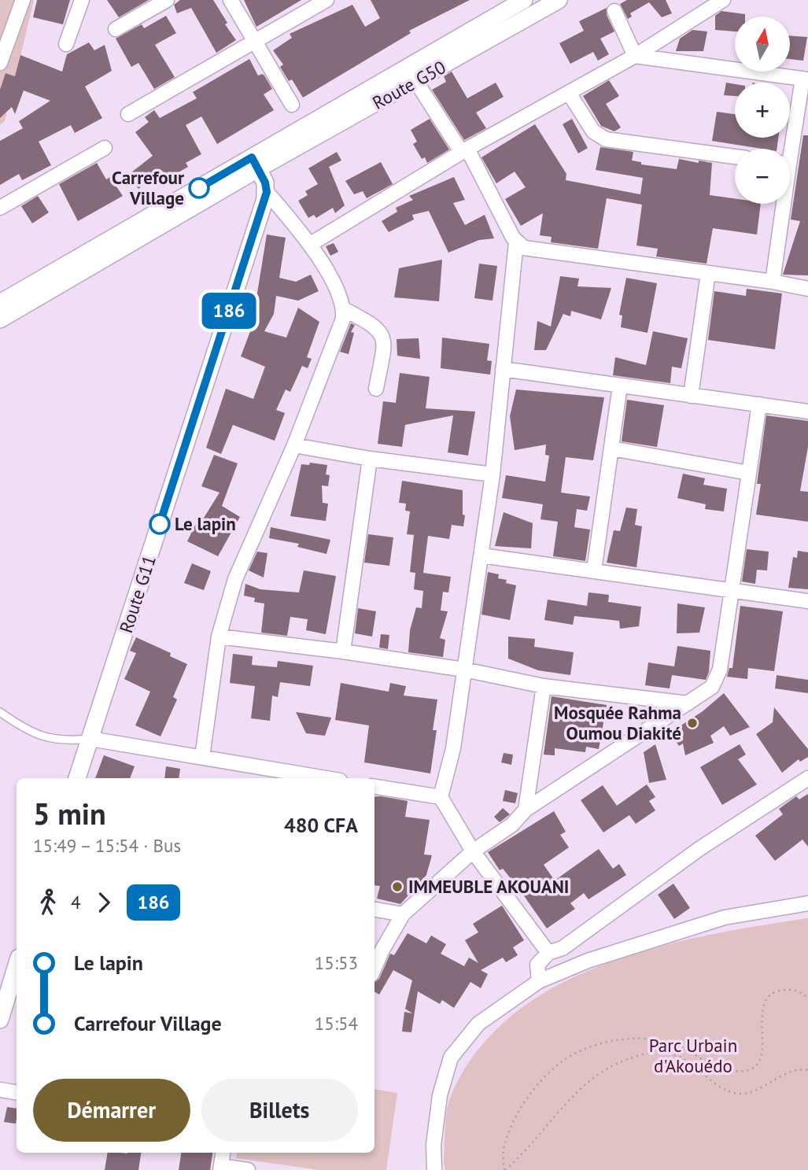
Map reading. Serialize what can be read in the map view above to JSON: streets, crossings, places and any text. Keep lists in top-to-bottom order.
{
  "streets": {
    "street": ["Route G50", "Route G11"]
  },
  "parks": ["Parc Urbain d'Akouédo"],
  "places": [
    "Carrefour Village",
    "Le lapin",
    "Mosquée Rahma Oumou Diakité",
    "IMMEUBLE AKOUANI"
  ],
  "lines": ["bus line 186"],
  "north": "top",
  "page": {
    "on_map": "186",
    "map_buttons": ["+", "−"],
    "heading": ["5 min", "15:49 – 15:54 · Bus", "480 CFA"],
    "legs": ["4", "186"],
    "list": [
      {
        "name": "Le lapin",
        "value": "15:53"
      },
      {
        "name": "Carrefour Village",
        "value": "15:54"
      }
    ],
    "buttons": ["Démarrer", "Billets"]
  }
}
